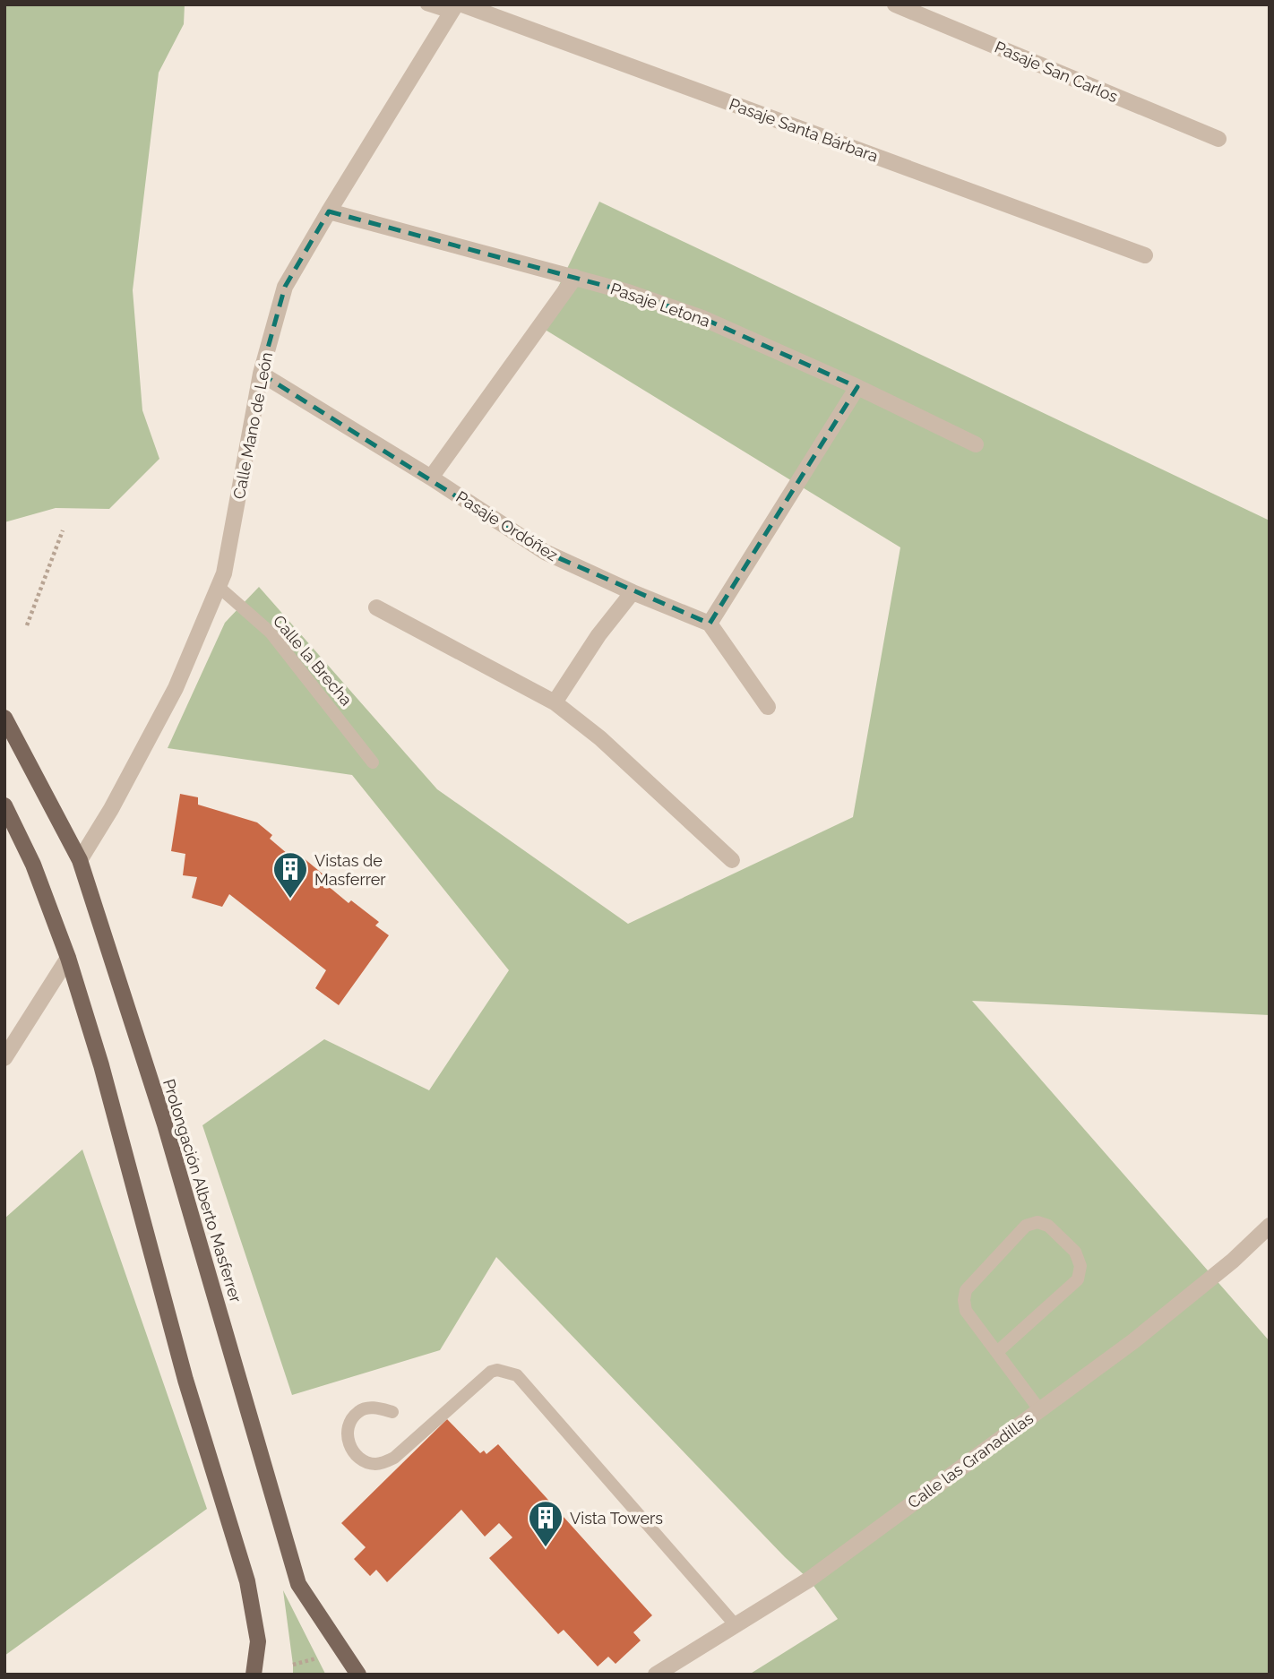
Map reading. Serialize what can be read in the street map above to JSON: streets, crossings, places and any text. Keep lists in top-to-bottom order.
{
  "streets": {
    "main road": ["Prolongación Alberto Masferrer"],
    "street": [
      "Pasaje San Carlos",
      "Pasaje Santa Bárbara",
      "Pasaje Letona",
      "Calle Mano de León",
      "Pasaje Ordóñez",
      "Calle las Granadillas"
    ],
    "lane": ["Calle la Brecha"]
  },
  "crossings": [
    ["Pasaje Santa Bárbara", "Calle Mano de León"],
    ["Pasaje Letona", "Calle Mano de León"],
    ["Calle Mano de León", "Pasaje Ordóñez"],
    ["Calle Mano de León", "Calle la Brecha"],
    ["Calle Mano de León", "Prolongación Alberto Masferrer"]
  ],
  "places": {
    "building": ["Vistas de Masferrer", "Vista Towers"]
  }
}
